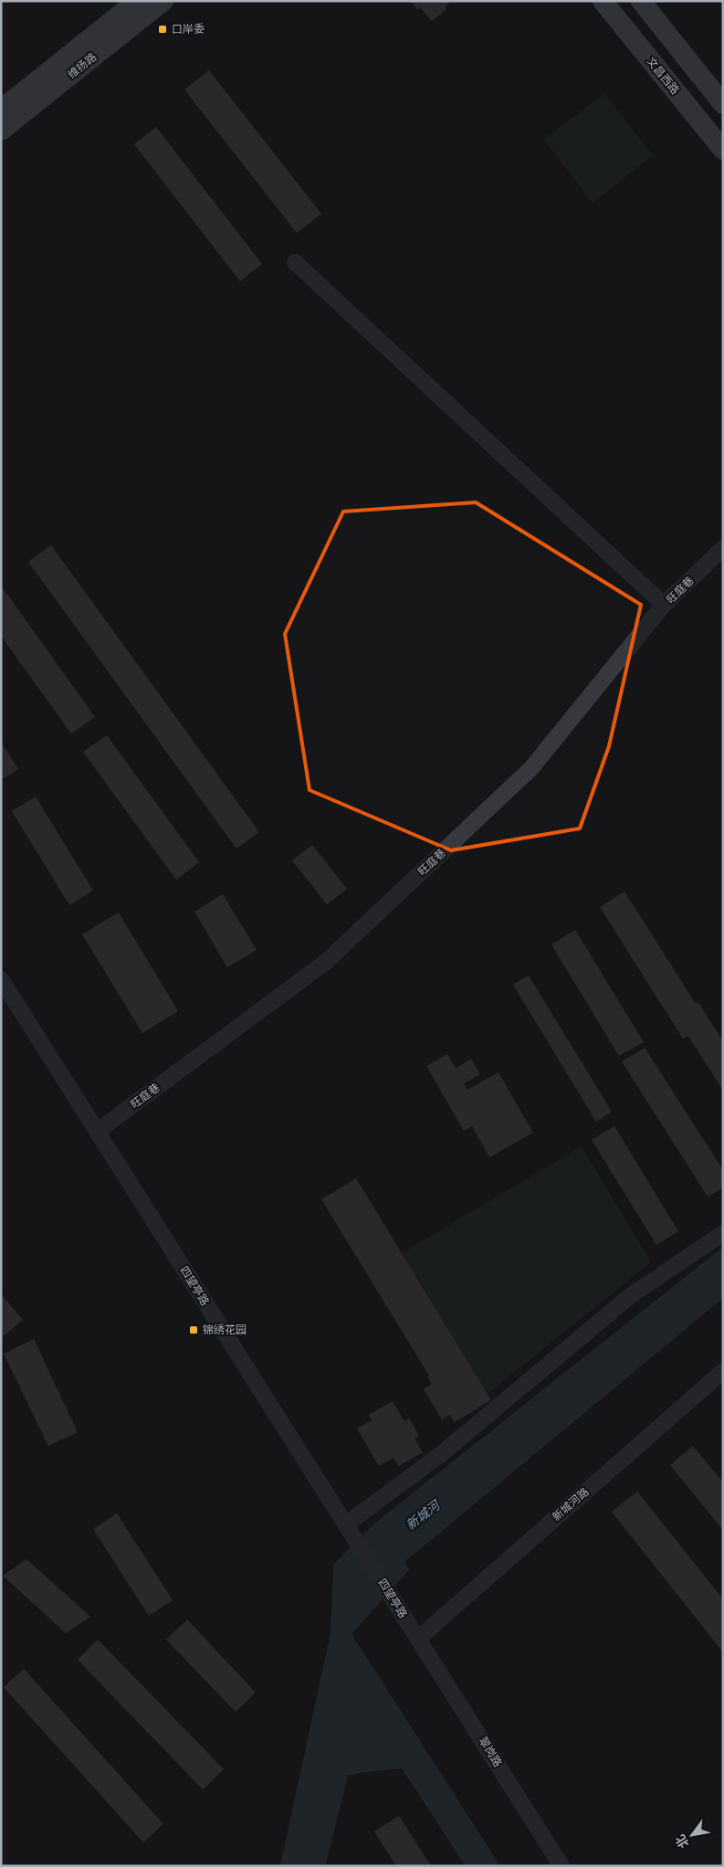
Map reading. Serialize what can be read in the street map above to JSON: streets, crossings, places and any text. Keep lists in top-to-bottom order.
{
  "streets": {
    "main road": ["维扬路", "文昌西路"],
    "street": [
      "旺庭巷",
      "四望亭路",
      "新城河路",
      "翠岗路"
    ]
  },
  "crossings": [
    ["旺庭巷", "四望亭路"],
    ["四望亭路", "新城河路"],
    ["四望亭路", "翠岗路"],
    ["新城河路", "翠岗路"]
  ],
  "water": ["新城河"],
  "places": {
    "transit": ["口岸委", "锦绣花园"]
  },
  "north": "bottom left"
}
